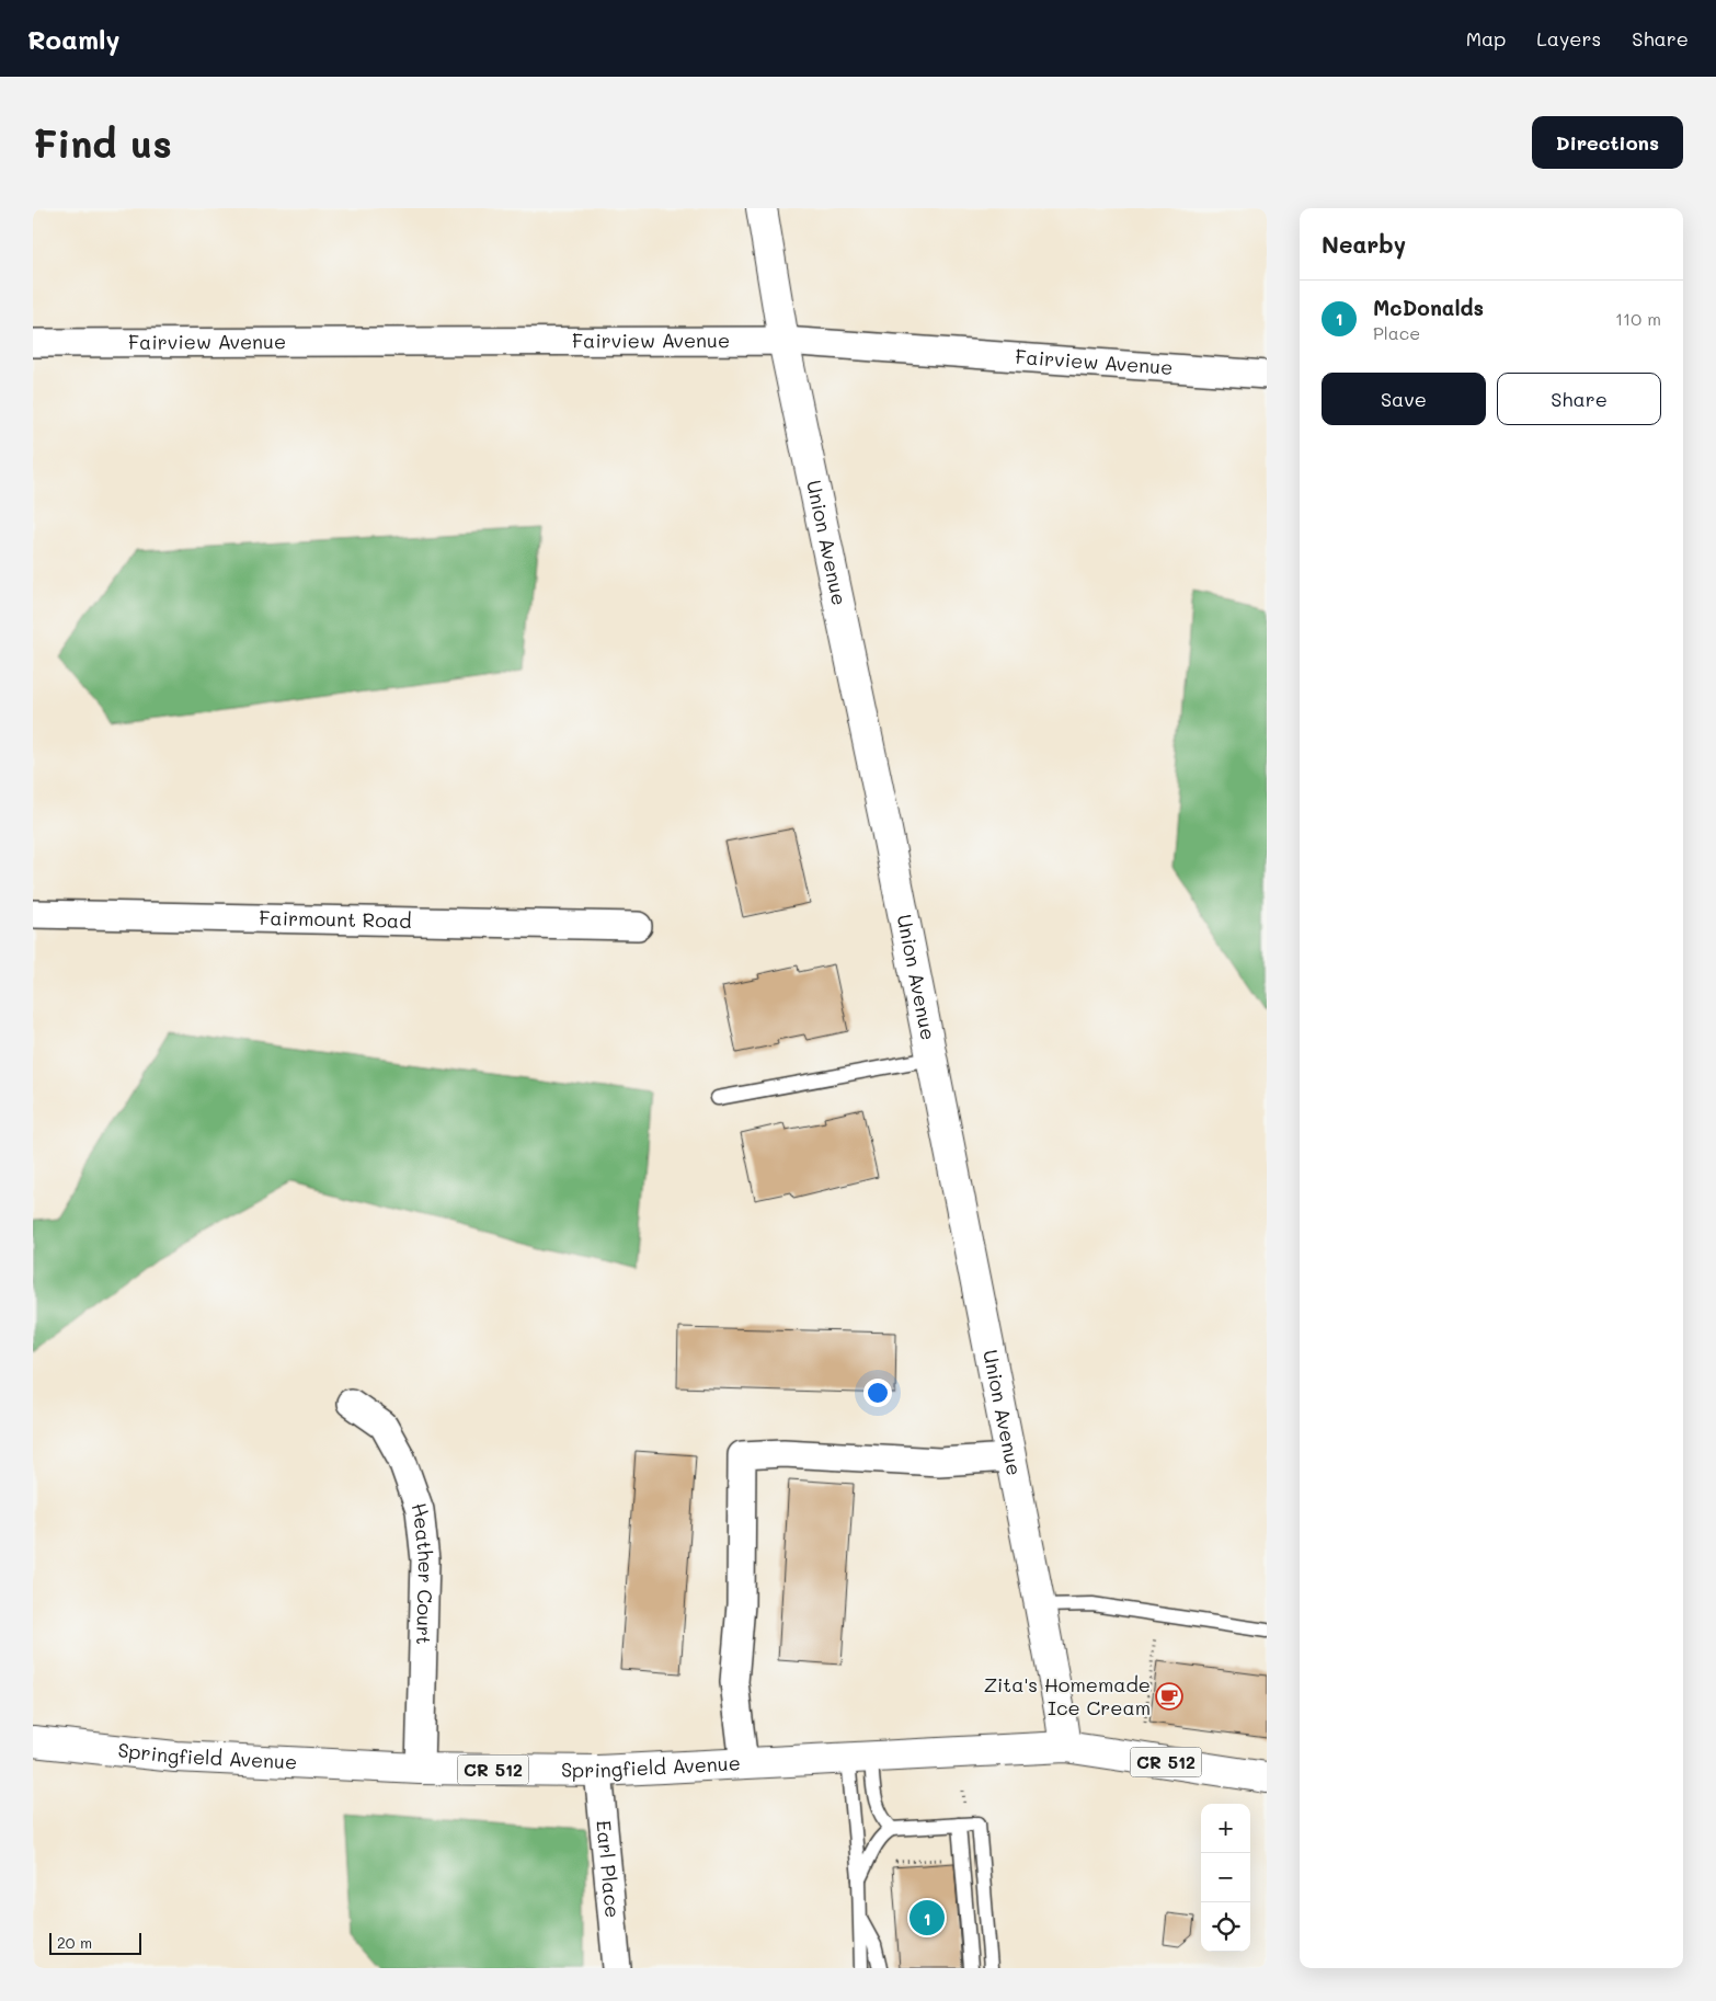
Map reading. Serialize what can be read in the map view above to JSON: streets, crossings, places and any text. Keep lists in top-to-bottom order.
{
  "streets": {
    "main road": ["Union Avenue", "Springfield Avenue", "CR 512"],
    "street": [
      "Fairview Avenue",
      "Fairmount Road",
      "Heather Court",
      "Earl Place"
    ]
  },
  "crossings": [
    ["Fairview Avenue", "Union Avenue"],
    ["Union Avenue", "Springfield Avenue"],
    ["Heather Court", "Springfield Avenue"],
    ["Springfield Avenue", "Earl Place"]
  ],
  "places": {
    "cafe": ["Zita's Homemade Ice Cream"]
  },
  "scale_bar": "20 m",
  "page": {
    "header": "Roamly",
    "nav": ["Map", "Layers", "Share"],
    "buttons": [
      "Directions",
      ["Save", "Share"]
    ],
    "title": "Find us",
    "heading": "Nearby",
    "list": [
      {
        "mark": "1",
        "name": "McDonalds",
        "note": "Place",
        "value": "110 m"
      }
    ],
    "map_buttons": ["+", "−"],
    "pins": "1",
    "scale": "20 m"
  }
}
